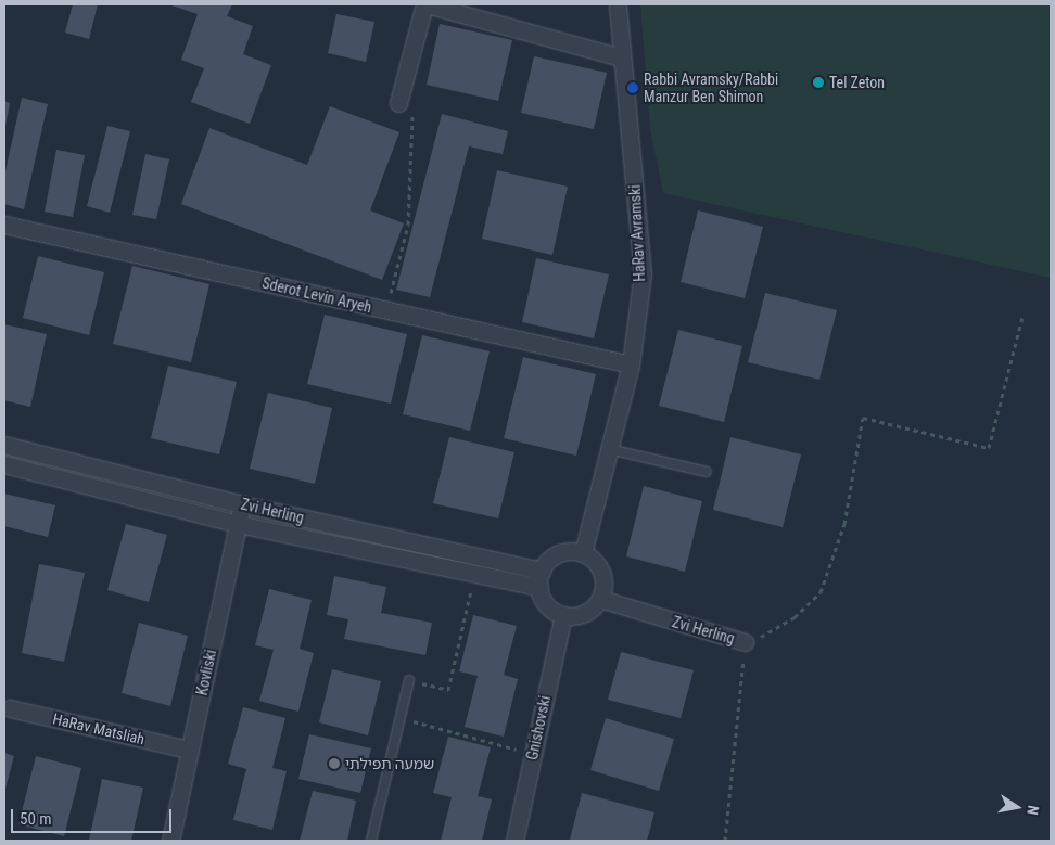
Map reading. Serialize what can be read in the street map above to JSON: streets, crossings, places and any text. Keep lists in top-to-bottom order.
{
  "streets": {
    "street": [
      "HaRav Avramski",
      "Sderot Levin Aryeh",
      "Zvi Herling",
      "Kovliski",
      "Gnishovski",
      "HaRav Matsliah"
    ]
  },
  "crossings": [
    ["HaRav Avramski", "Sderot Levin Aryeh"],
    ["HaRav Avramski", "Zvi Herling"],
    ["HaRav Avramski", "Gnishovski"],
    ["Zvi Herling", "Kovliski"],
    ["Zvi Herling", "Gnishovski"],
    ["Kovliski", "HaRav Matsliah"]
  ],
  "places": ["Tel Zeton", "Rabbi Avramsky/Rabbi Manzur Ben Shimon", "שמעה תפילתי"],
  "scale_bar": "50 m",
  "north": "right"
}
